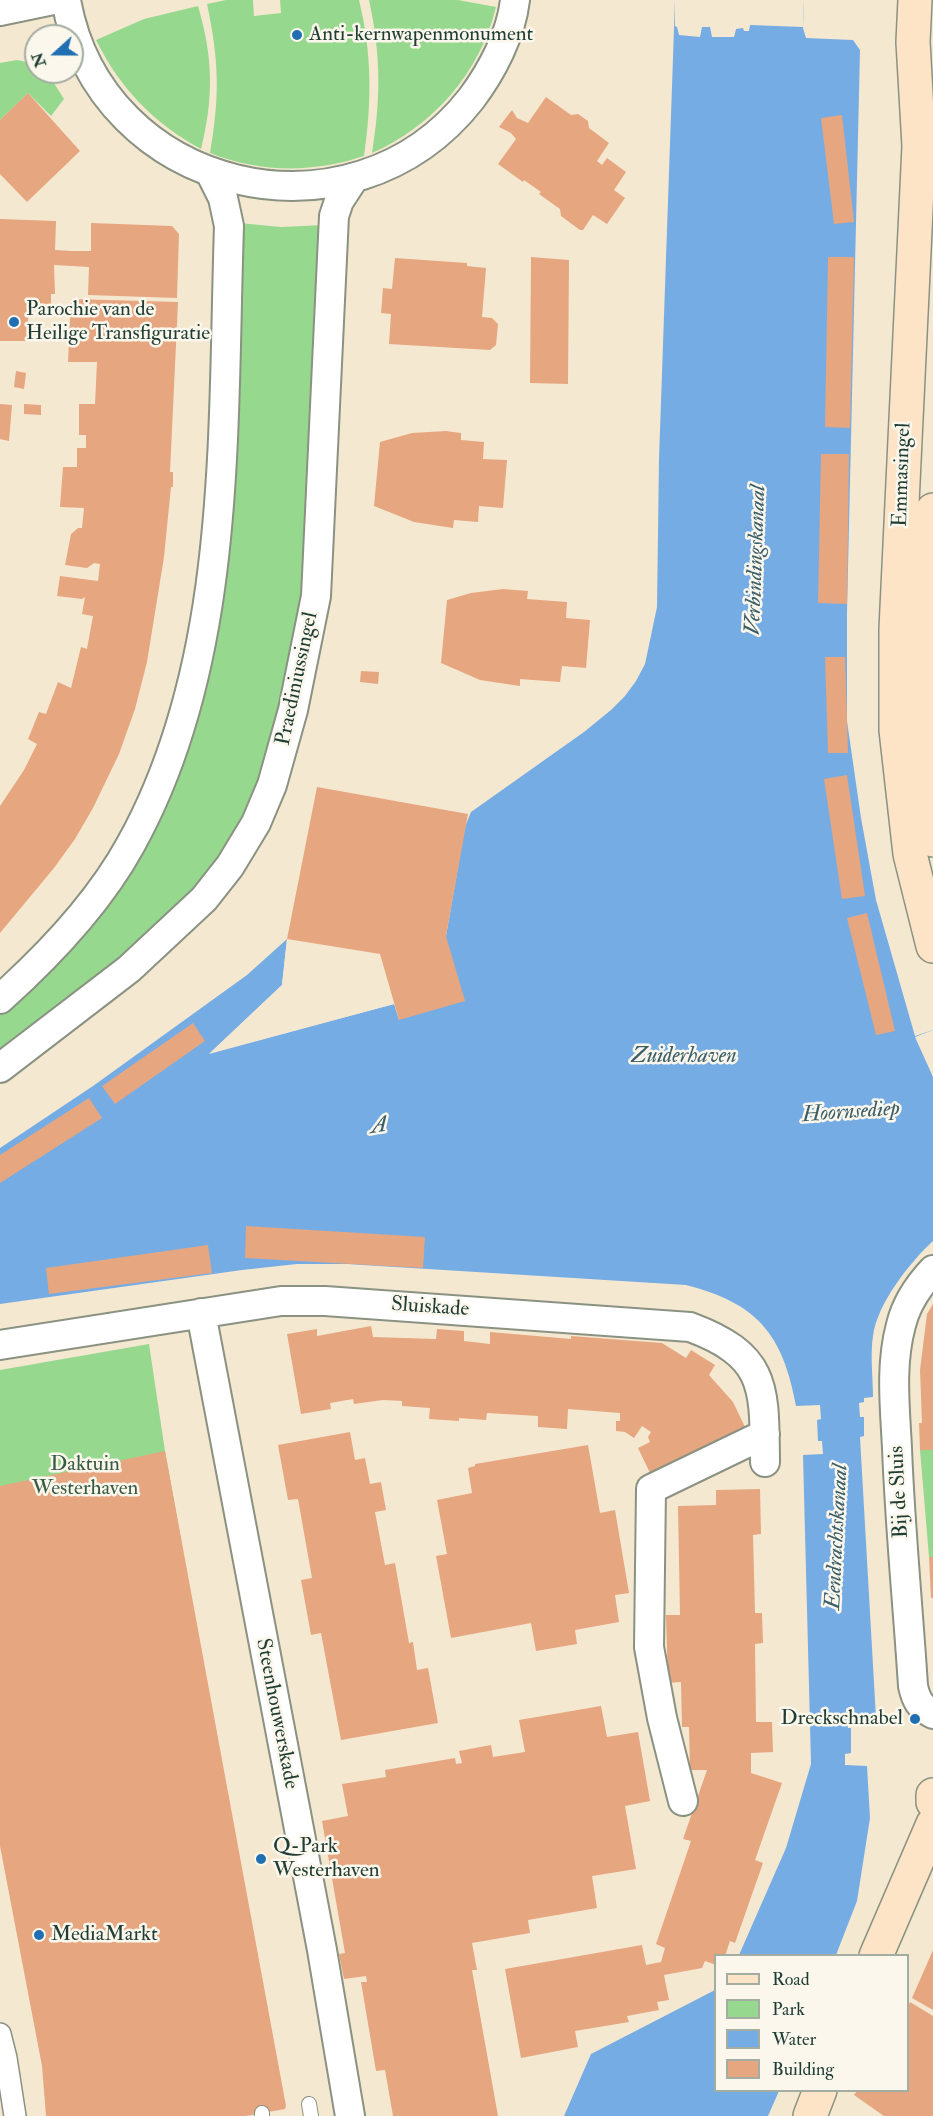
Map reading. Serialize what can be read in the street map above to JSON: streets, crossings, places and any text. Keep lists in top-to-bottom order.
{
  "streets": {
    "main road": ["Emmasingel"],
    "street": [
      "Praediniussingel",
      "Sluiskade",
      "Bij de Sluis",
      "Steenhouwerskade"
    ]
  },
  "crossings": [
    ["Sluiskade", "Steenhouwerskade"]
  ],
  "water": [
    "Verbindingskanaal",
    "Zuiderhaven",
    "Hoornsediep",
    "A",
    "Eendrachtskanaal"
  ],
  "parks": ["Daktuin Westerhaven"],
  "places": [
    "Anti-kernwapenmonument",
    "Parochie van de Heilige Transfiguratie",
    "Dreckschnabel",
    "Q-Park Westerhaven",
    "MediaMarkt"
  ],
  "legend": [
    "Road",
    "Park",
    "Water",
    "Building"
  ],
  "north": "left"
}
